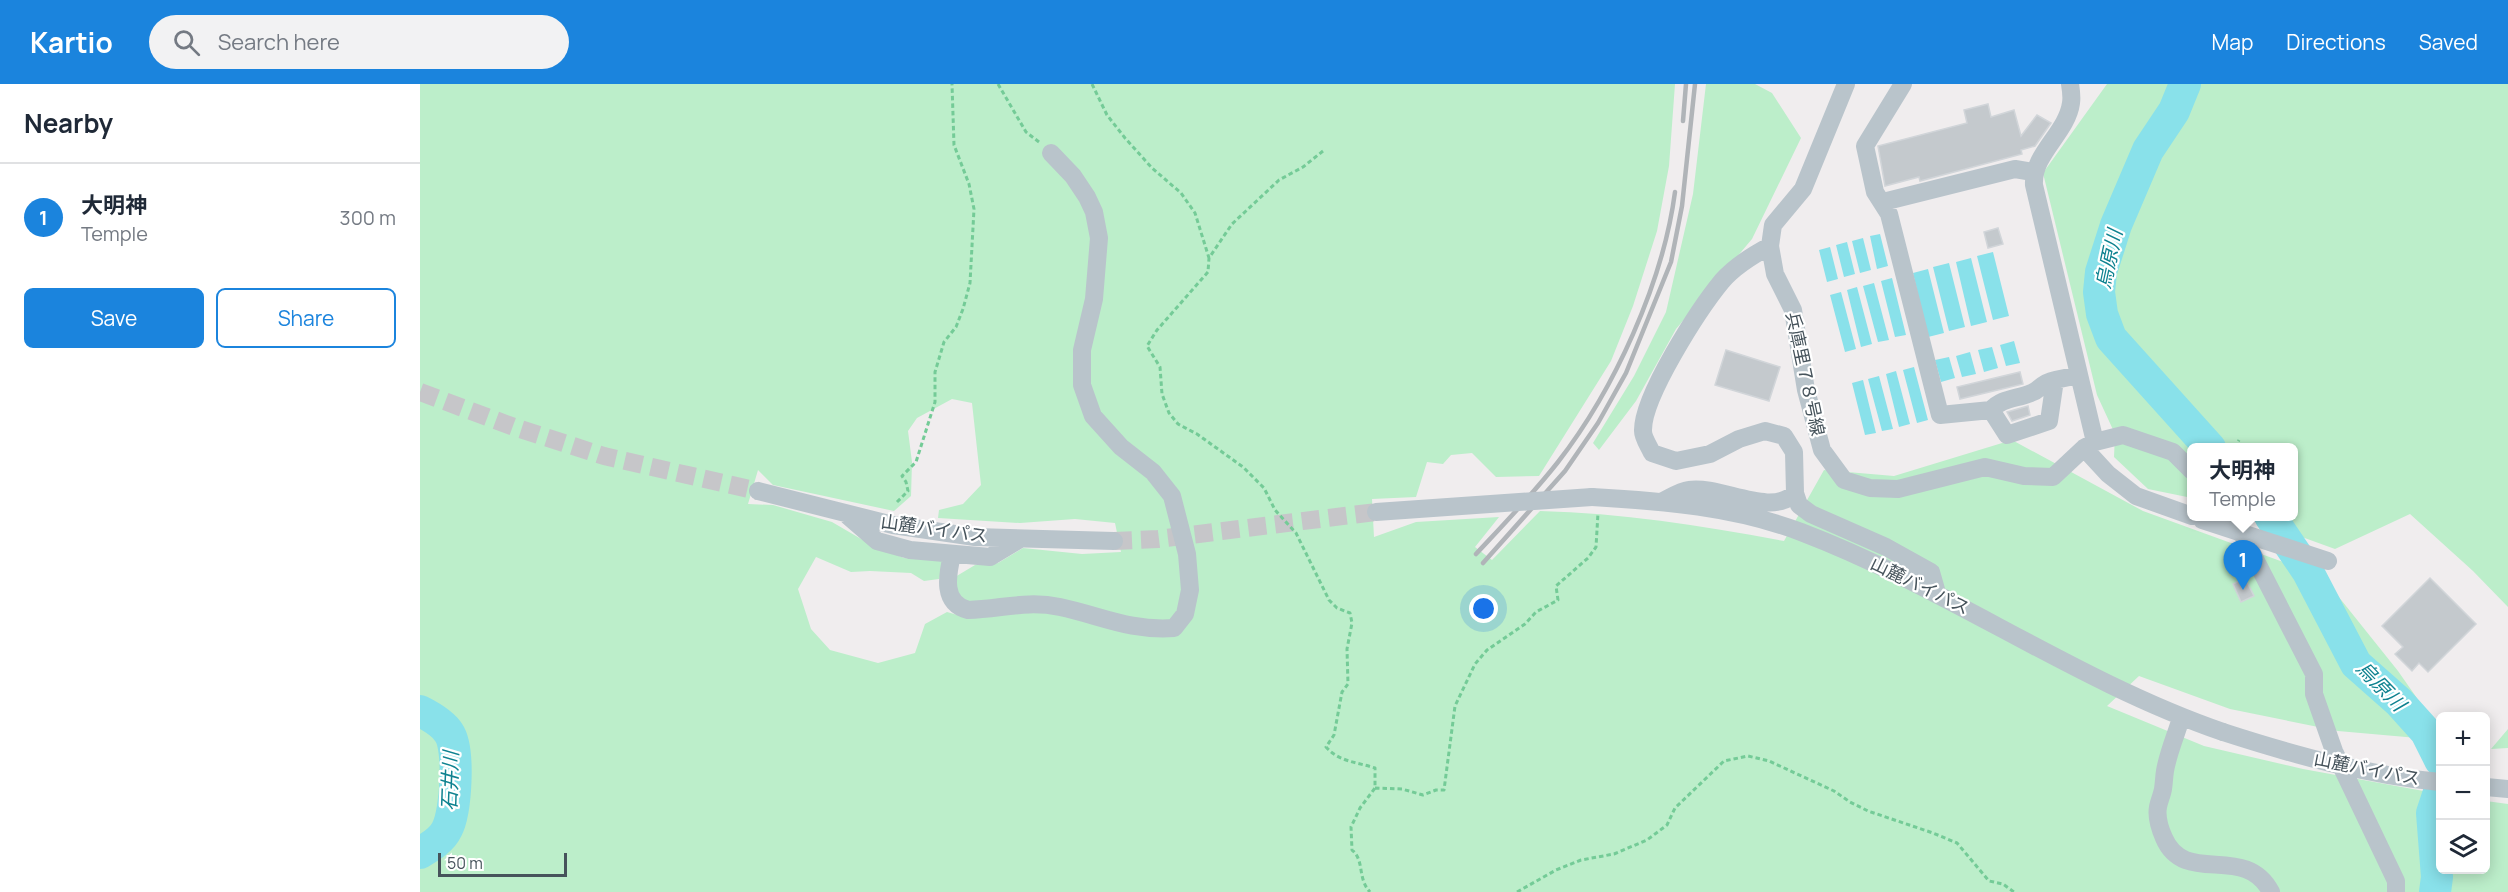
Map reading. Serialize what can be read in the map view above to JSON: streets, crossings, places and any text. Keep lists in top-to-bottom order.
{
  "streets": {
    "street": ["兵庫里７８号線", "山麓バイパス"]
  },
  "water": ["烏原川", "石井川"],
  "scale_bar": "50 m",
  "page": {
    "header": "Kartio",
    "search": "Search here",
    "nav": ["Map", "Directions", "Saved"],
    "heading": "Nearby",
    "list": [
      {
        "mark": "1",
        "name": "大明神",
        "note": "Temple",
        "value": "300 m"
      }
    ],
    "buttons": ["Save", "Share"],
    "popup": ["大明神", "Temple"],
    "pins": "1",
    "map_buttons": ["+", "−"],
    "scale": "50 m"
  }
}
